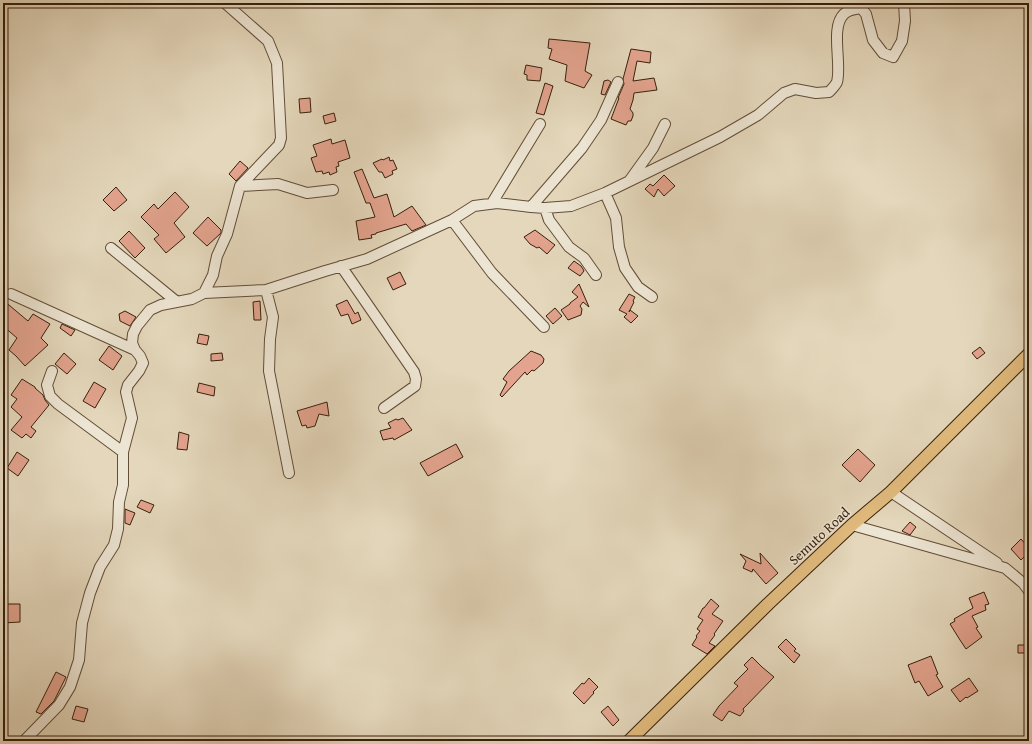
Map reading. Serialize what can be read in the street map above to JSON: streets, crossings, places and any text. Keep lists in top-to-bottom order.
{
  "streets": {
    "main road": ["Semuto Road"]
  }
}
